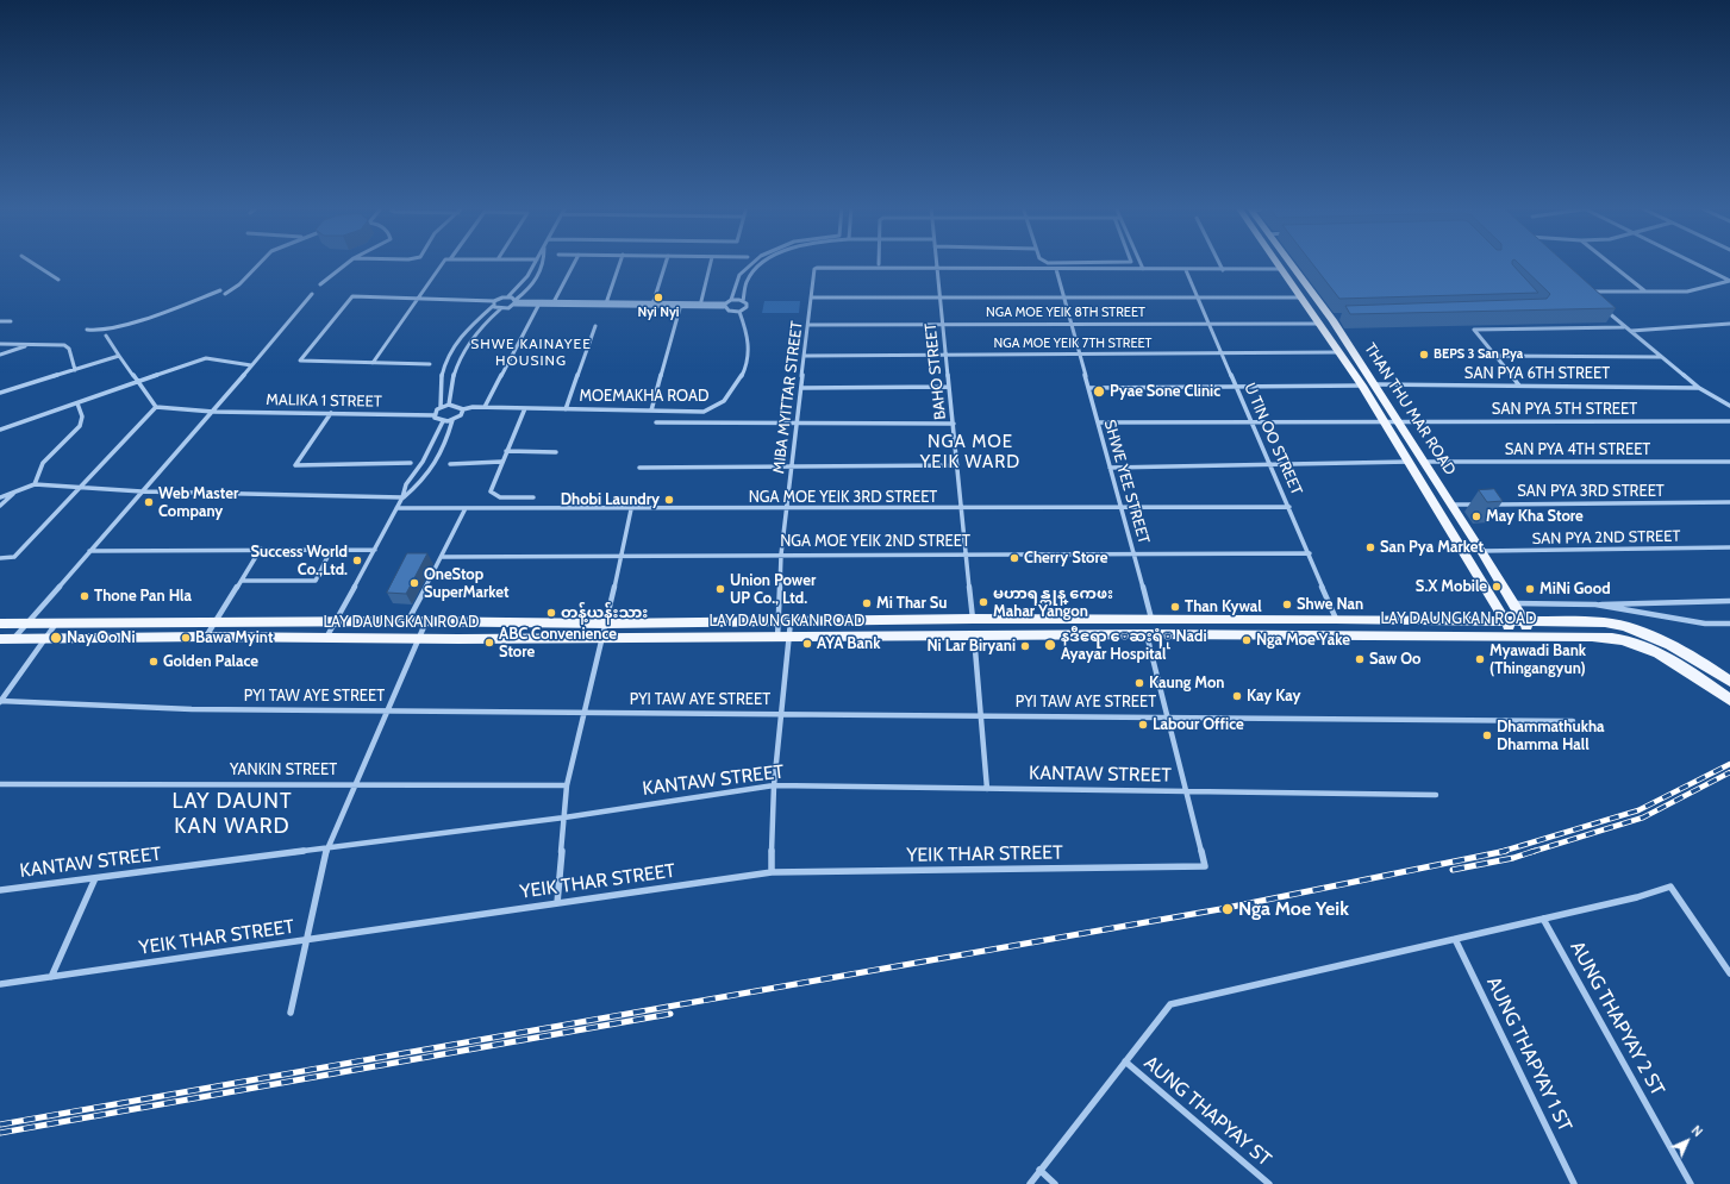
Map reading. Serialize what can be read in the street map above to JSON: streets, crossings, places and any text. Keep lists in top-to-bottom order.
{
  "streets": {
    "main road": ["THAN THU MAR ROAD", "LAY DAUNGKAN ROAD"],
    "street": [
      "NGA MOE YEIK 8TH STREET",
      "NGA MOE YEIK 7TH STREET",
      "BAHO STREET",
      "SAN PYA 6TH STREET",
      "MOEMAKHA ROAD",
      "MIBA MYITTAR STREET",
      "MALIKA 1 STREET",
      "SAN PYA 5TH STREET",
      "U TIN OO STREET",
      "SAN PYA 4TH STREET",
      "SHWE YEE STREET",
      "SAN PYA 3RD STREET",
      "NGA MOE YEIK 3RD STREET",
      "SAN PYA 2ND STREET",
      "NGA MOE YEIK 2ND STREET",
      "PYI TAW AYE STREET",
      "YANKIN STREET",
      "KANTAW STREET",
      "YEIK THAR STREET",
      "AUNG THAPYAY 2 ST",
      "AUNG THAPYAY 1 ST",
      "AUNG THAPYAY ST"
    ]
  },
  "crossings": [
    ["NGA MOE YEIK 8TH STREET", "BAHO STREET"],
    ["NGA MOE YEIK 8TH STREET", "MIBA MYITTAR STREET"],
    ["NGA MOE YEIK 8TH STREET", "THAN THU MAR ROAD"],
    ["NGA MOE YEIK 8TH STREET", "U TIN OO STREET"],
    ["NGA MOE YEIK 8TH STREET", "SHWE YEE STREET"],
    ["NGA MOE YEIK 7TH STREET", "BAHO STREET"],
    ["NGA MOE YEIK 7TH STREET", "MIBA MYITTAR STREET"],
    ["NGA MOE YEIK 7TH STREET", "THAN THU MAR ROAD"],
    ["NGA MOE YEIK 7TH STREET", "U TIN OO STREET"],
    ["NGA MOE YEIK 7TH STREET", "SHWE YEE STREET"],
    ["BAHO STREET", "MIBA MYITTAR STREET"],
    ["BAHO STREET", "NGA MOE YEIK 3RD STREET"],
    ["BAHO STREET", "NGA MOE YEIK 2ND STREET"],
    ["BAHO STREET", "LAY DAUNGKAN ROAD"],
    ["SAN PYA 6TH STREET", "THAN THU MAR ROAD"],
    ["MIBA MYITTAR STREET", "NGA MOE YEIK 3RD STREET"],
    ["MIBA MYITTAR STREET", "NGA MOE YEIK 2ND STREET"],
    ["MIBA MYITTAR STREET", "LAY DAUNGKAN ROAD"],
    ["THAN THU MAR ROAD", "SAN PYA 5TH STREET"],
    ["THAN THU MAR ROAD", "SAN PYA 4TH STREET"],
    ["THAN THU MAR ROAD", "SAN PYA 2ND STREET"],
    ["THAN THU MAR ROAD", "LAY DAUNGKAN ROAD"],
    ["SAN PYA 5TH STREET", "U TIN OO STREET"],
    ["SAN PYA 5TH STREET", "SHWE YEE STREET"],
    ["U TIN OO STREET", "NGA MOE YEIK 3RD STREET"],
    ["U TIN OO STREET", "NGA MOE YEIK 2ND STREET"],
    ["U TIN OO STREET", "LAY DAUNGKAN ROAD"],
    ["SHWE YEE STREET", "NGA MOE YEIK 3RD STREET"],
    ["SHWE YEE STREET", "NGA MOE YEIK 2ND STREET"],
    ["SHWE YEE STREET", "LAY DAUNGKAN ROAD"],
    ["KANTAW STREET", "YEIK THAR STREET"]
  ],
  "districts": ["SHWE KAINAYEE HOUSING", "NGA MOE YEIK WARD", "LAY DAUNT KAN WARD"],
  "places": [
    "Nyi Nyi",
    "BEPS 3 San Pya",
    "Pyae Sone Clinic",
    "Dhobi Laundry",
    "Web Master Company",
    "May Kha Store",
    "San Pya Market",
    "Cherry Store",
    "Success World Co.,Ltd.",
    "OneStop SuperMarket",
    "S.X Mobile",
    "Union Power UP Co., Ltd.",
    "MiNi Good",
    "Thone Pan Hla",
    "မဟာရန္ကုန္ ကေဖး Mahar Yangon",
    "Mi Thar Su",
    "Shwe Nan",
    "Than Kywal",
    "တန့်ယန်းသား",
    "Nay Oo Ni",
    "Bawa Myint",
    "Nga Moe Yake",
    "ABC Convenience Store",
    "AYA Bank",
    "နဒီဧရာ ေဆးရံု Nadi Ayayar Hospital",
    "Ni Lar Biryani",
    "Saw Oo",
    "Myawadi Bank (Thingangyun)",
    "Golden Palace",
    "Kaung Mon",
    "Kay Kay",
    "Labour Office",
    "Dhammathukha Dhamma Hall",
    "Nga Moe Yeik"
  ],
  "north": "top right"
}
